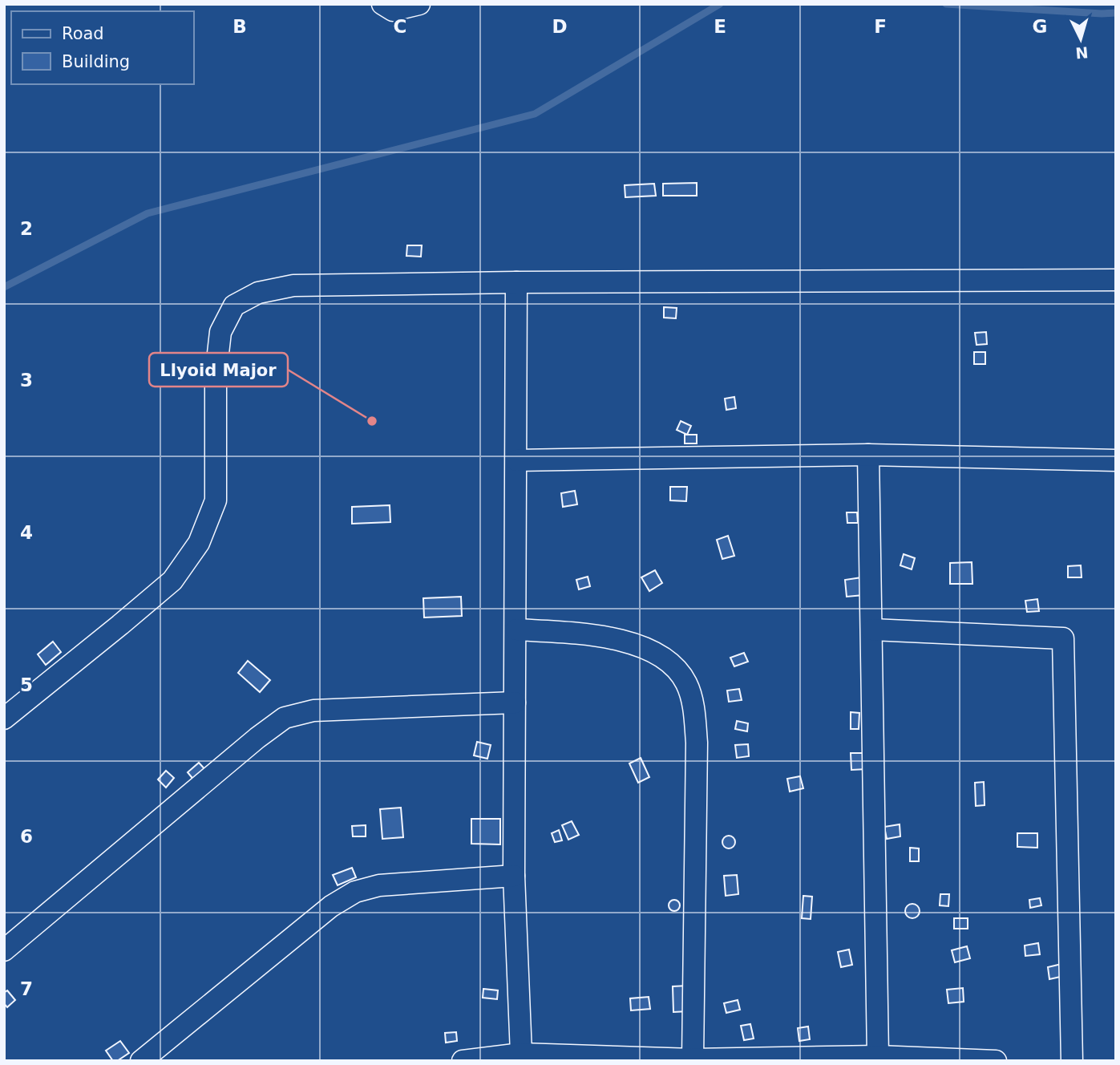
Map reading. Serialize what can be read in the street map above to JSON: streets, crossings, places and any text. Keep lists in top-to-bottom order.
{
  "places": ["Llyoid Major"],
  "legend": ["Road", "Building"],
  "north": "bottom",
  "grid": {
    "columns": [
      "B",
      "C",
      "D",
      "E",
      "F",
      "G"
    ],
    "rows": [
      "2",
      "3",
      "4",
      "5",
      "6",
      "7"
    ]
  }
}
